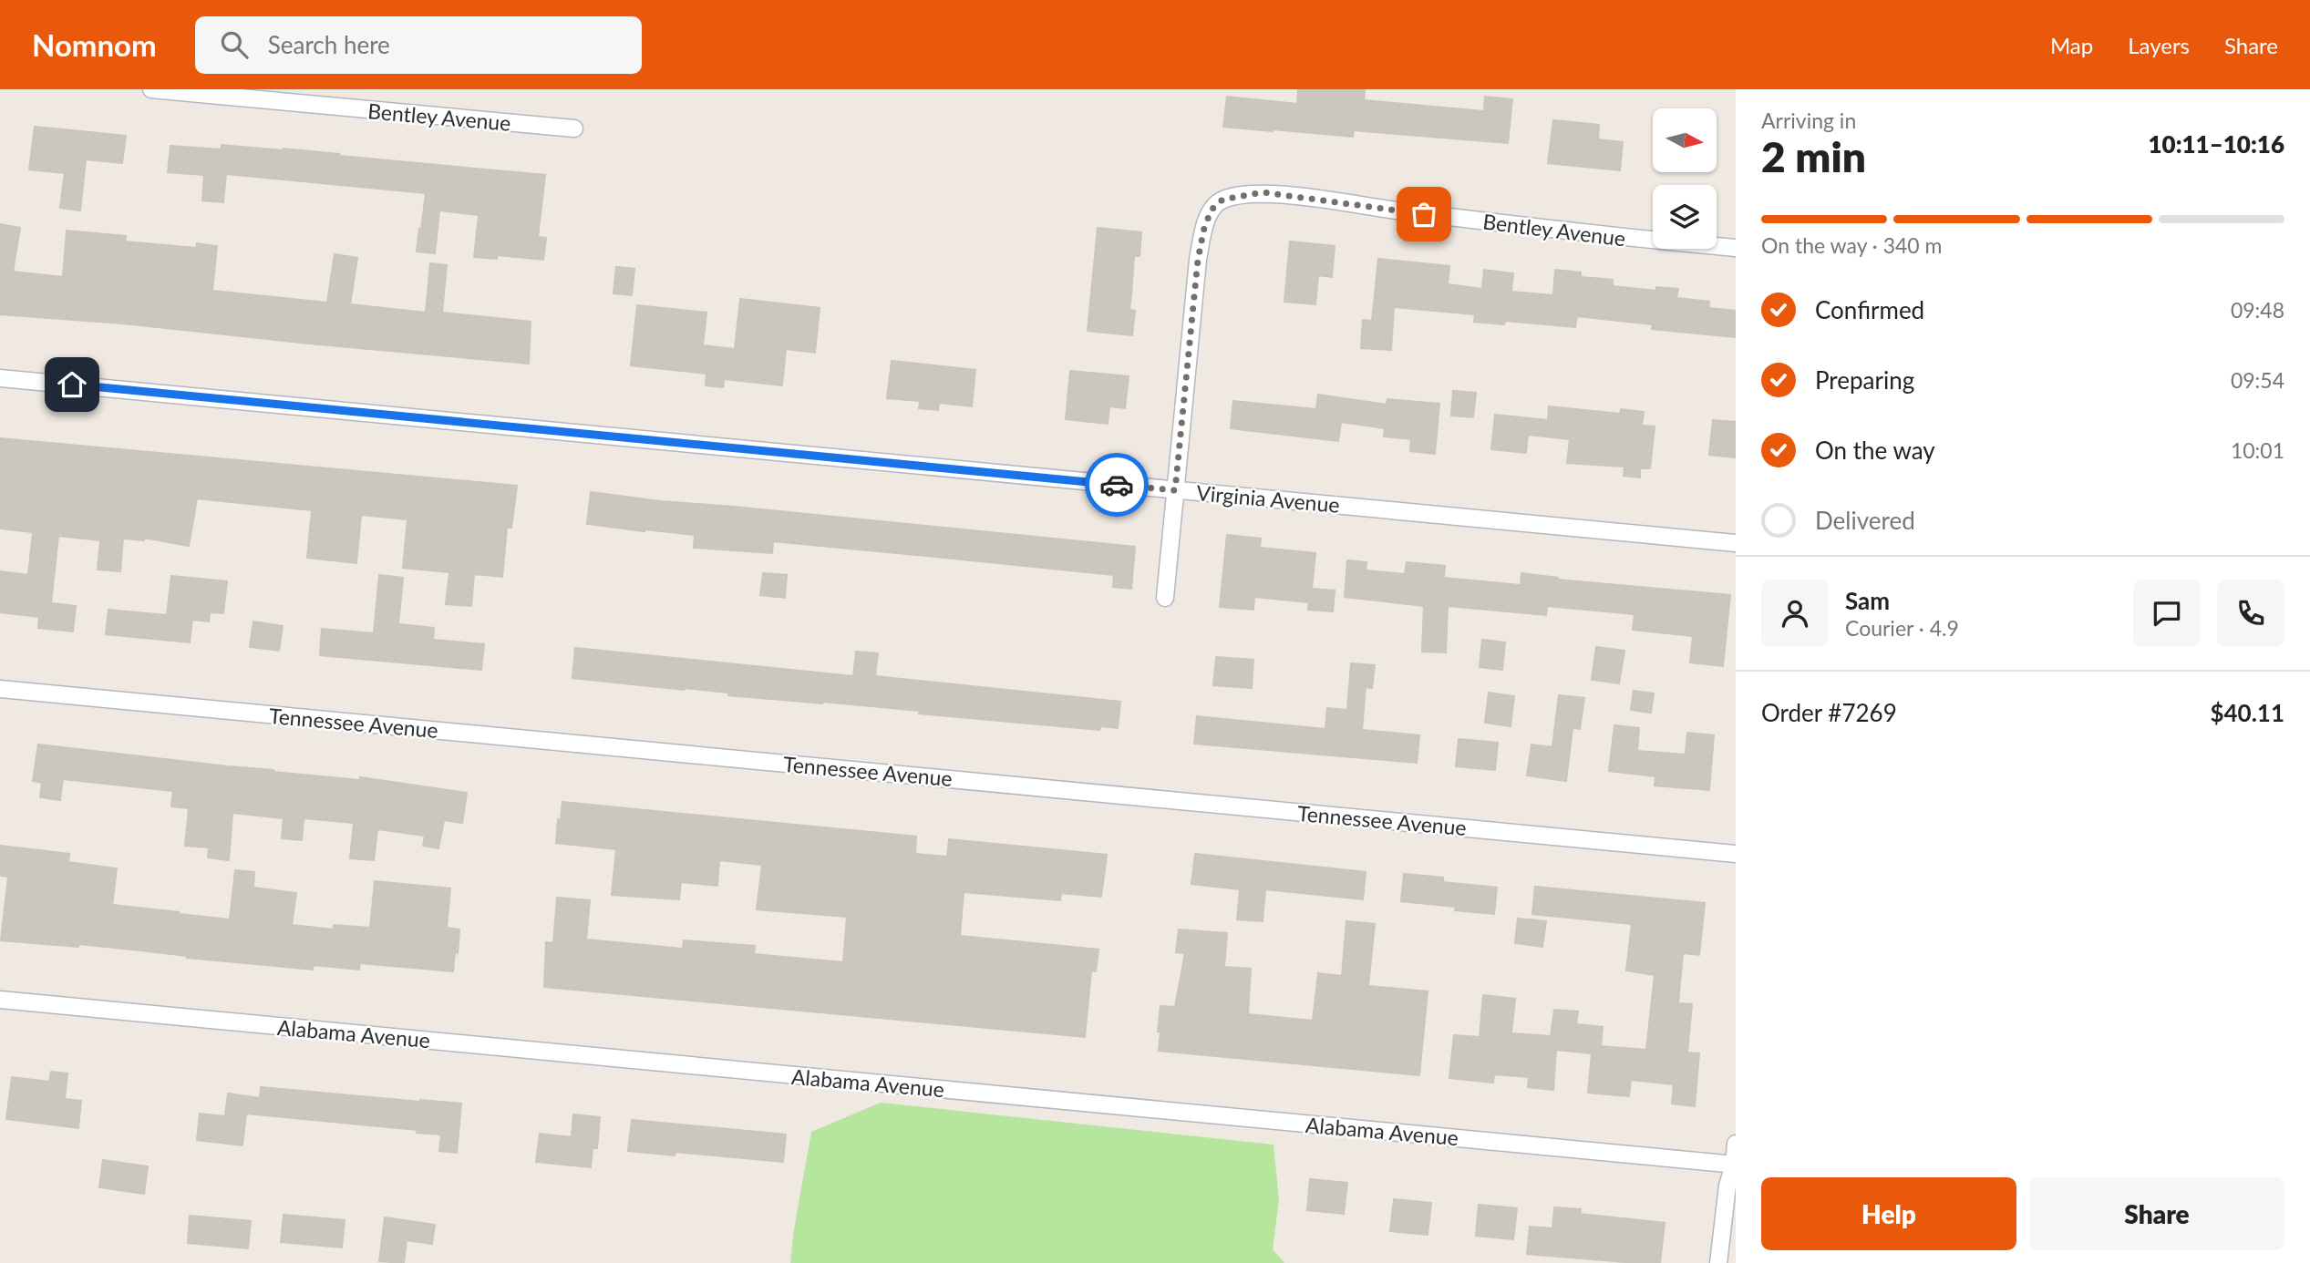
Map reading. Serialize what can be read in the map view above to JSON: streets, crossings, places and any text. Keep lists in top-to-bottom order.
{
  "streets": {
    "street": [
      "Bentley Avenue",
      "Virginia Avenue",
      "Tennessee Avenue",
      "Alabama Avenue"
    ]
  },
  "crossings": [
    ["Bentley Avenue", "Virginia Avenue"]
  ],
  "north": "right",
  "page": {
    "header": "Nomnom",
    "search": "Search here",
    "nav": ["Map", "Layers", "Share"],
    "heading": ["2 min", "Arriving in", "10:11–10:16"],
    "panel": [
      "Sam",
      "Courier · 4.9",
      "Order #7269",
      "$40.11"
    ],
    "bar": "On the way · 340 m",
    "list": [
      ["Confirmed", "09:48"],
      ["Preparing", "09:54"],
      ["On the way", "10:01"],
      "Delivered"
    ],
    "buttons": ["Help", "Share"]
  }
}
